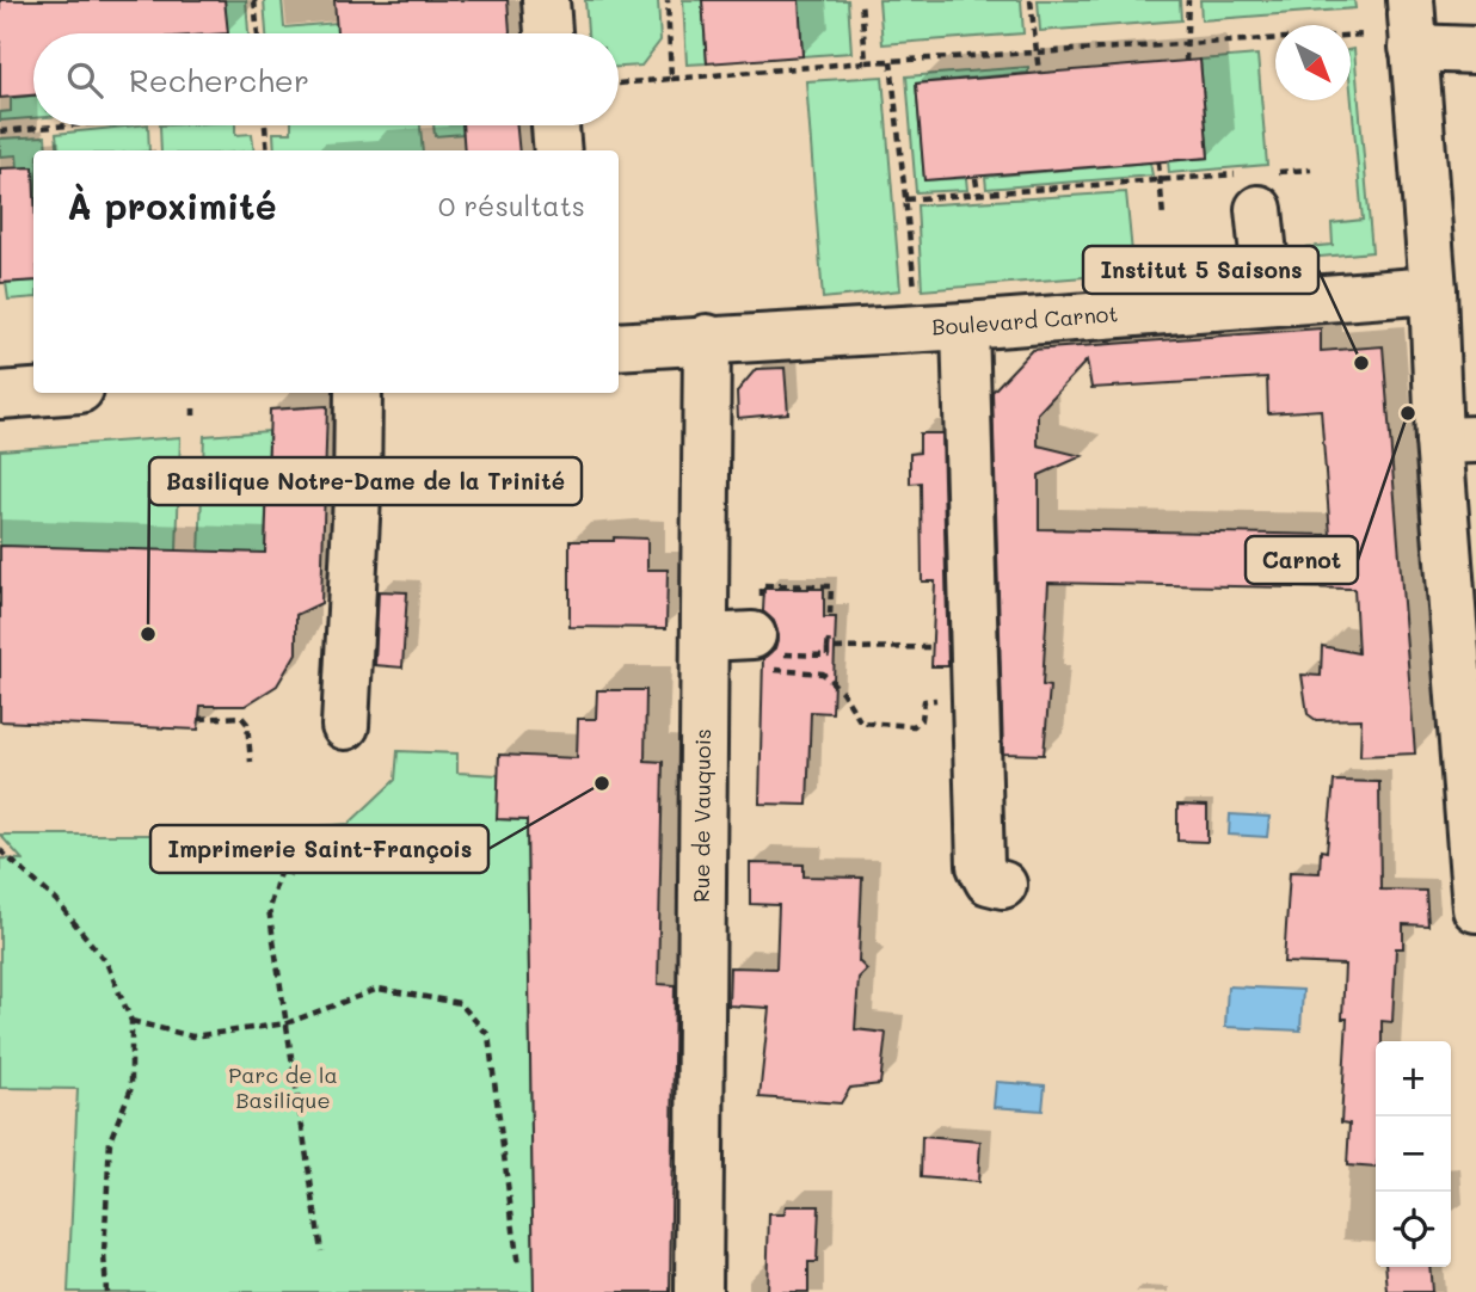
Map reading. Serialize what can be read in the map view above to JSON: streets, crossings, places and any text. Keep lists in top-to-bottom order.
{
  "streets": {
    "street": ["Boulevard Carnot", "Rue de Vauquois"]
  },
  "crossings": [
    ["Boulevard Carnot", "Rue de Vauquois"]
  ],
  "parks": ["Parc de la Basilique"],
  "places": [
    "Institut 5 Saisons",
    "Carnot",
    "Basilique Notre-Dame de la Trinité",
    "Imprimerie Saint-François"
  ],
  "north": "bottom right",
  "page": {
    "search": "Rechercher",
    "heading": ["À proximité", "0 résultats"],
    "map_buttons": ["+", "−"]
  }
}
